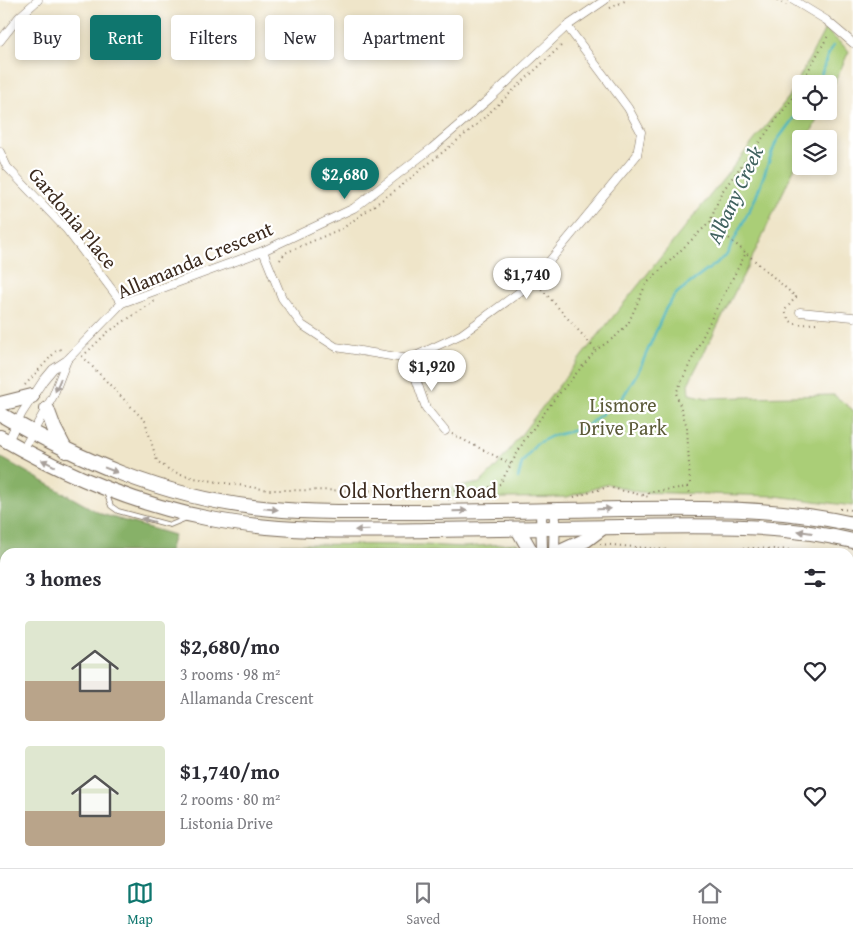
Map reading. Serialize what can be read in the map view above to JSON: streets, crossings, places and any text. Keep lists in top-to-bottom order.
{
  "streets": {
    "highway": ["Old Northern Road"],
    "street": ["Gardonia Place", "Allamanda Crescent"]
  },
  "crossings": [
    ["Gardonia Place", "Allamanda Crescent"],
    ["Allamanda Crescent", "Old Northern Road"]
  ],
  "water": ["Albany Creek"],
  "parks": ["Lismore Drive Park"],
  "page": {
    "chip": [
      "Buy",
      "Rent",
      "Filters",
      "New",
      "Apartment"
    ],
    "price": ["$2,680", "$1,740", "$1,920"],
    "heading": "3 homes",
    "list": [
      {
        "name": "$2,680/mo",
        "note": "3 rooms · 98 m² · Allamanda Crescent"
      },
      {
        "name": "$1,740/mo",
        "note": "2 rooms · 80 m² · Listonia Drive"
      }
    ],
    "tabs": ["Map", "Saved", "Home"]
  }
}
